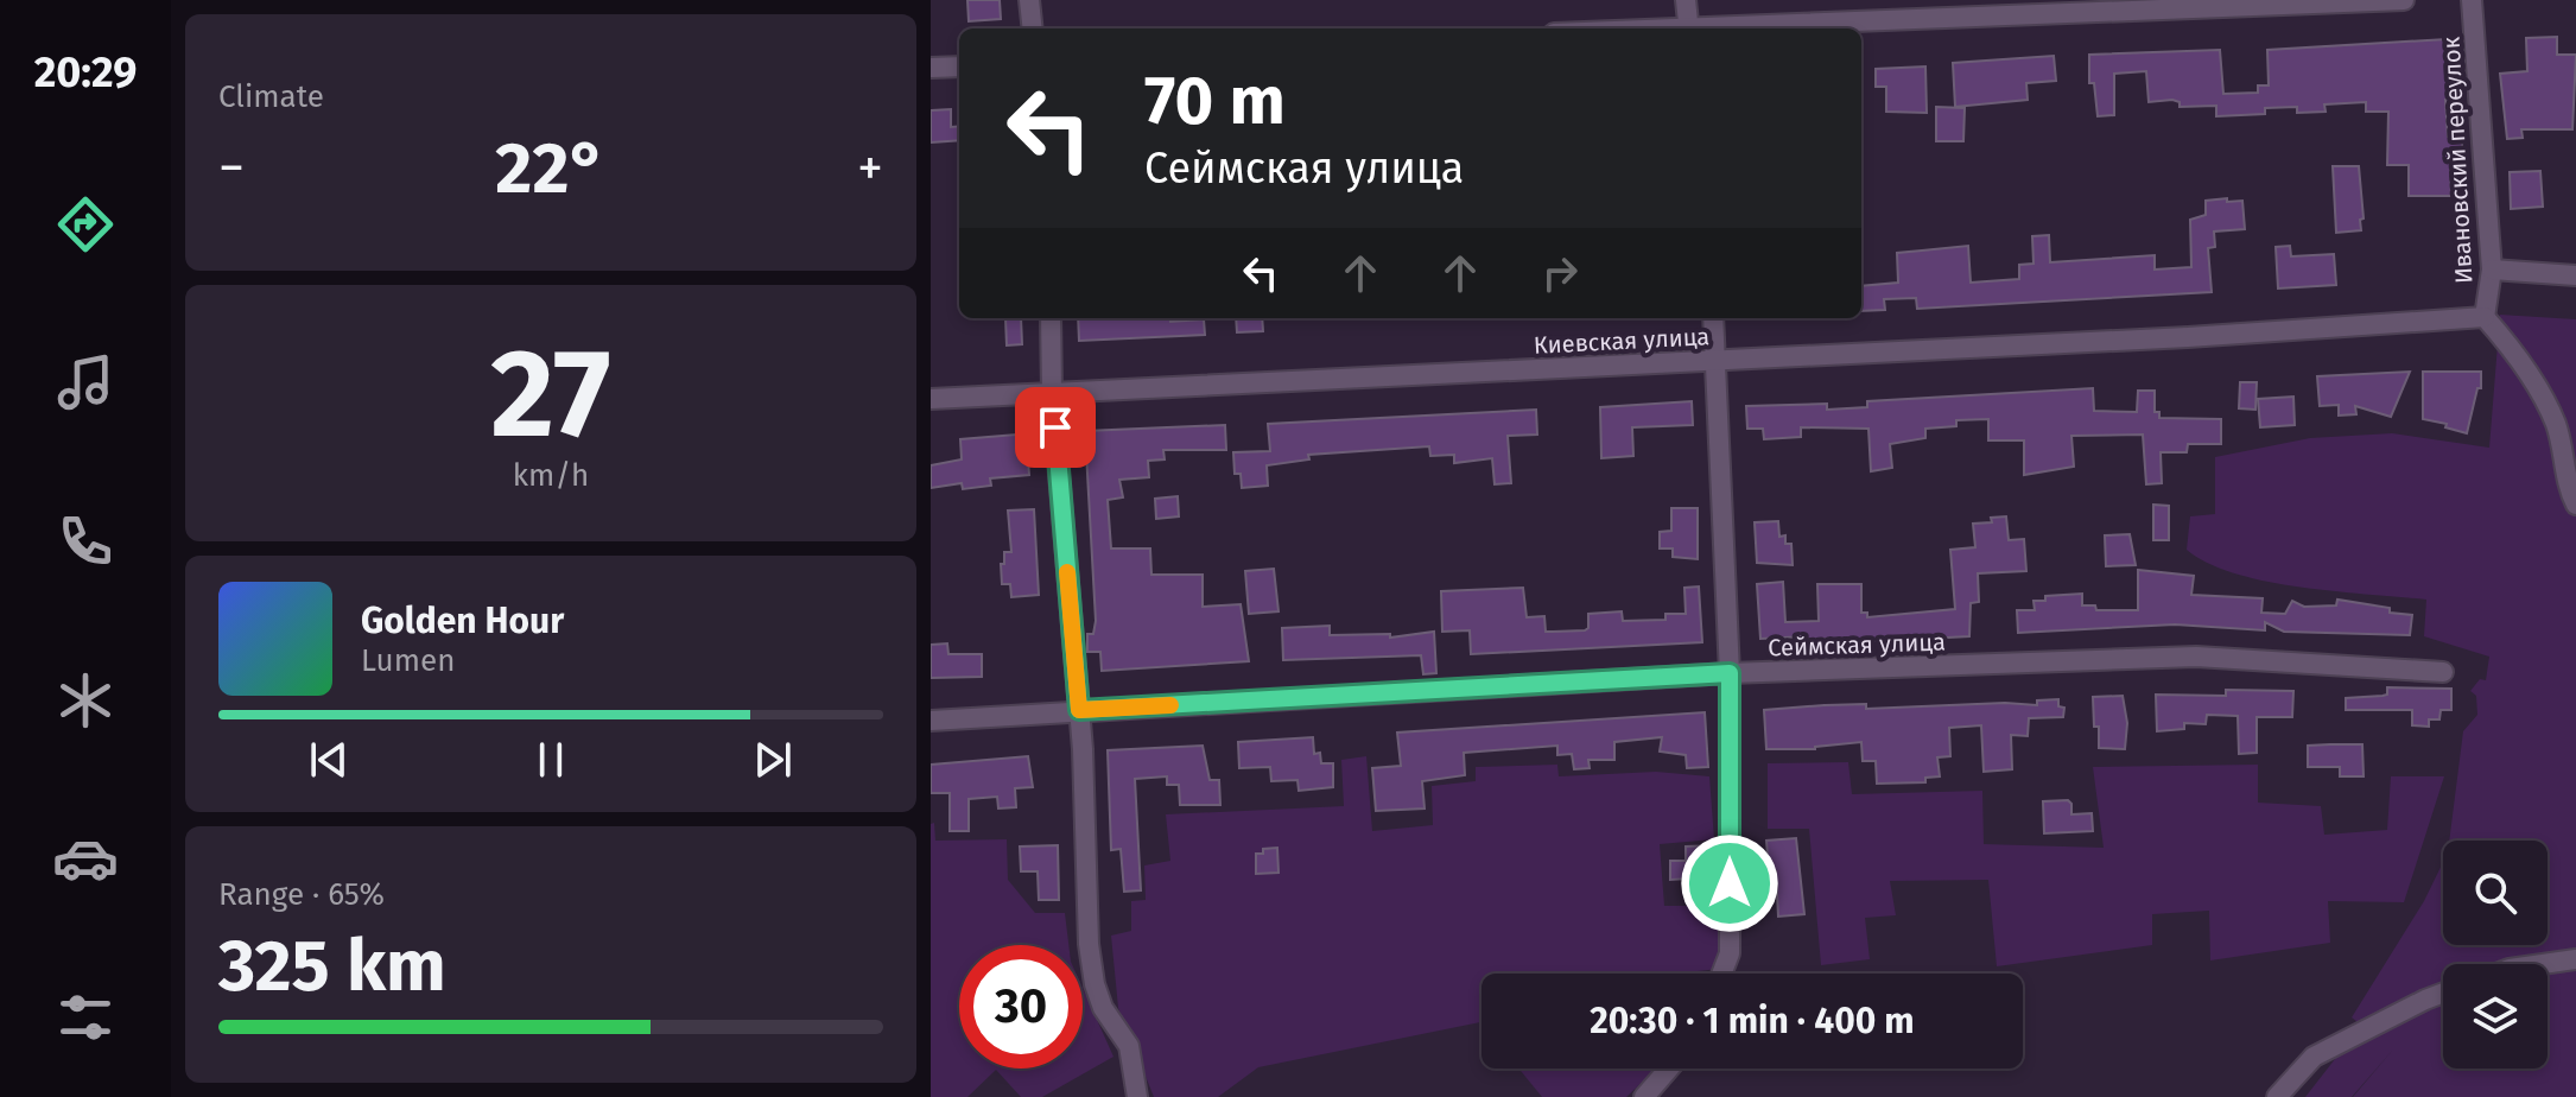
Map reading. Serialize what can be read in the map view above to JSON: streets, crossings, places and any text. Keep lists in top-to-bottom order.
{
  "streets": {
    "street": ["Ивановский переулок", "Киевская улица", "Сеймская улица"]
  },
  "crossings": [
    ["Ивановский переулок", "Киевская улица"]
  ],
  "page": {
    "tabs": "20:29",
    "tile": [
      "Climate",
      ["27", "km/h"],
      ["Range · 65%", "325 km"]
    ],
    "turn": ["70 m", "Сеймская улица"],
    "heat": ["−", "22°", "+"],
    "song": ["Golden Hour", "Lumen"],
    "limit": "30",
    "trip": "20:30 · 1 min · 400 m"
  }
}
